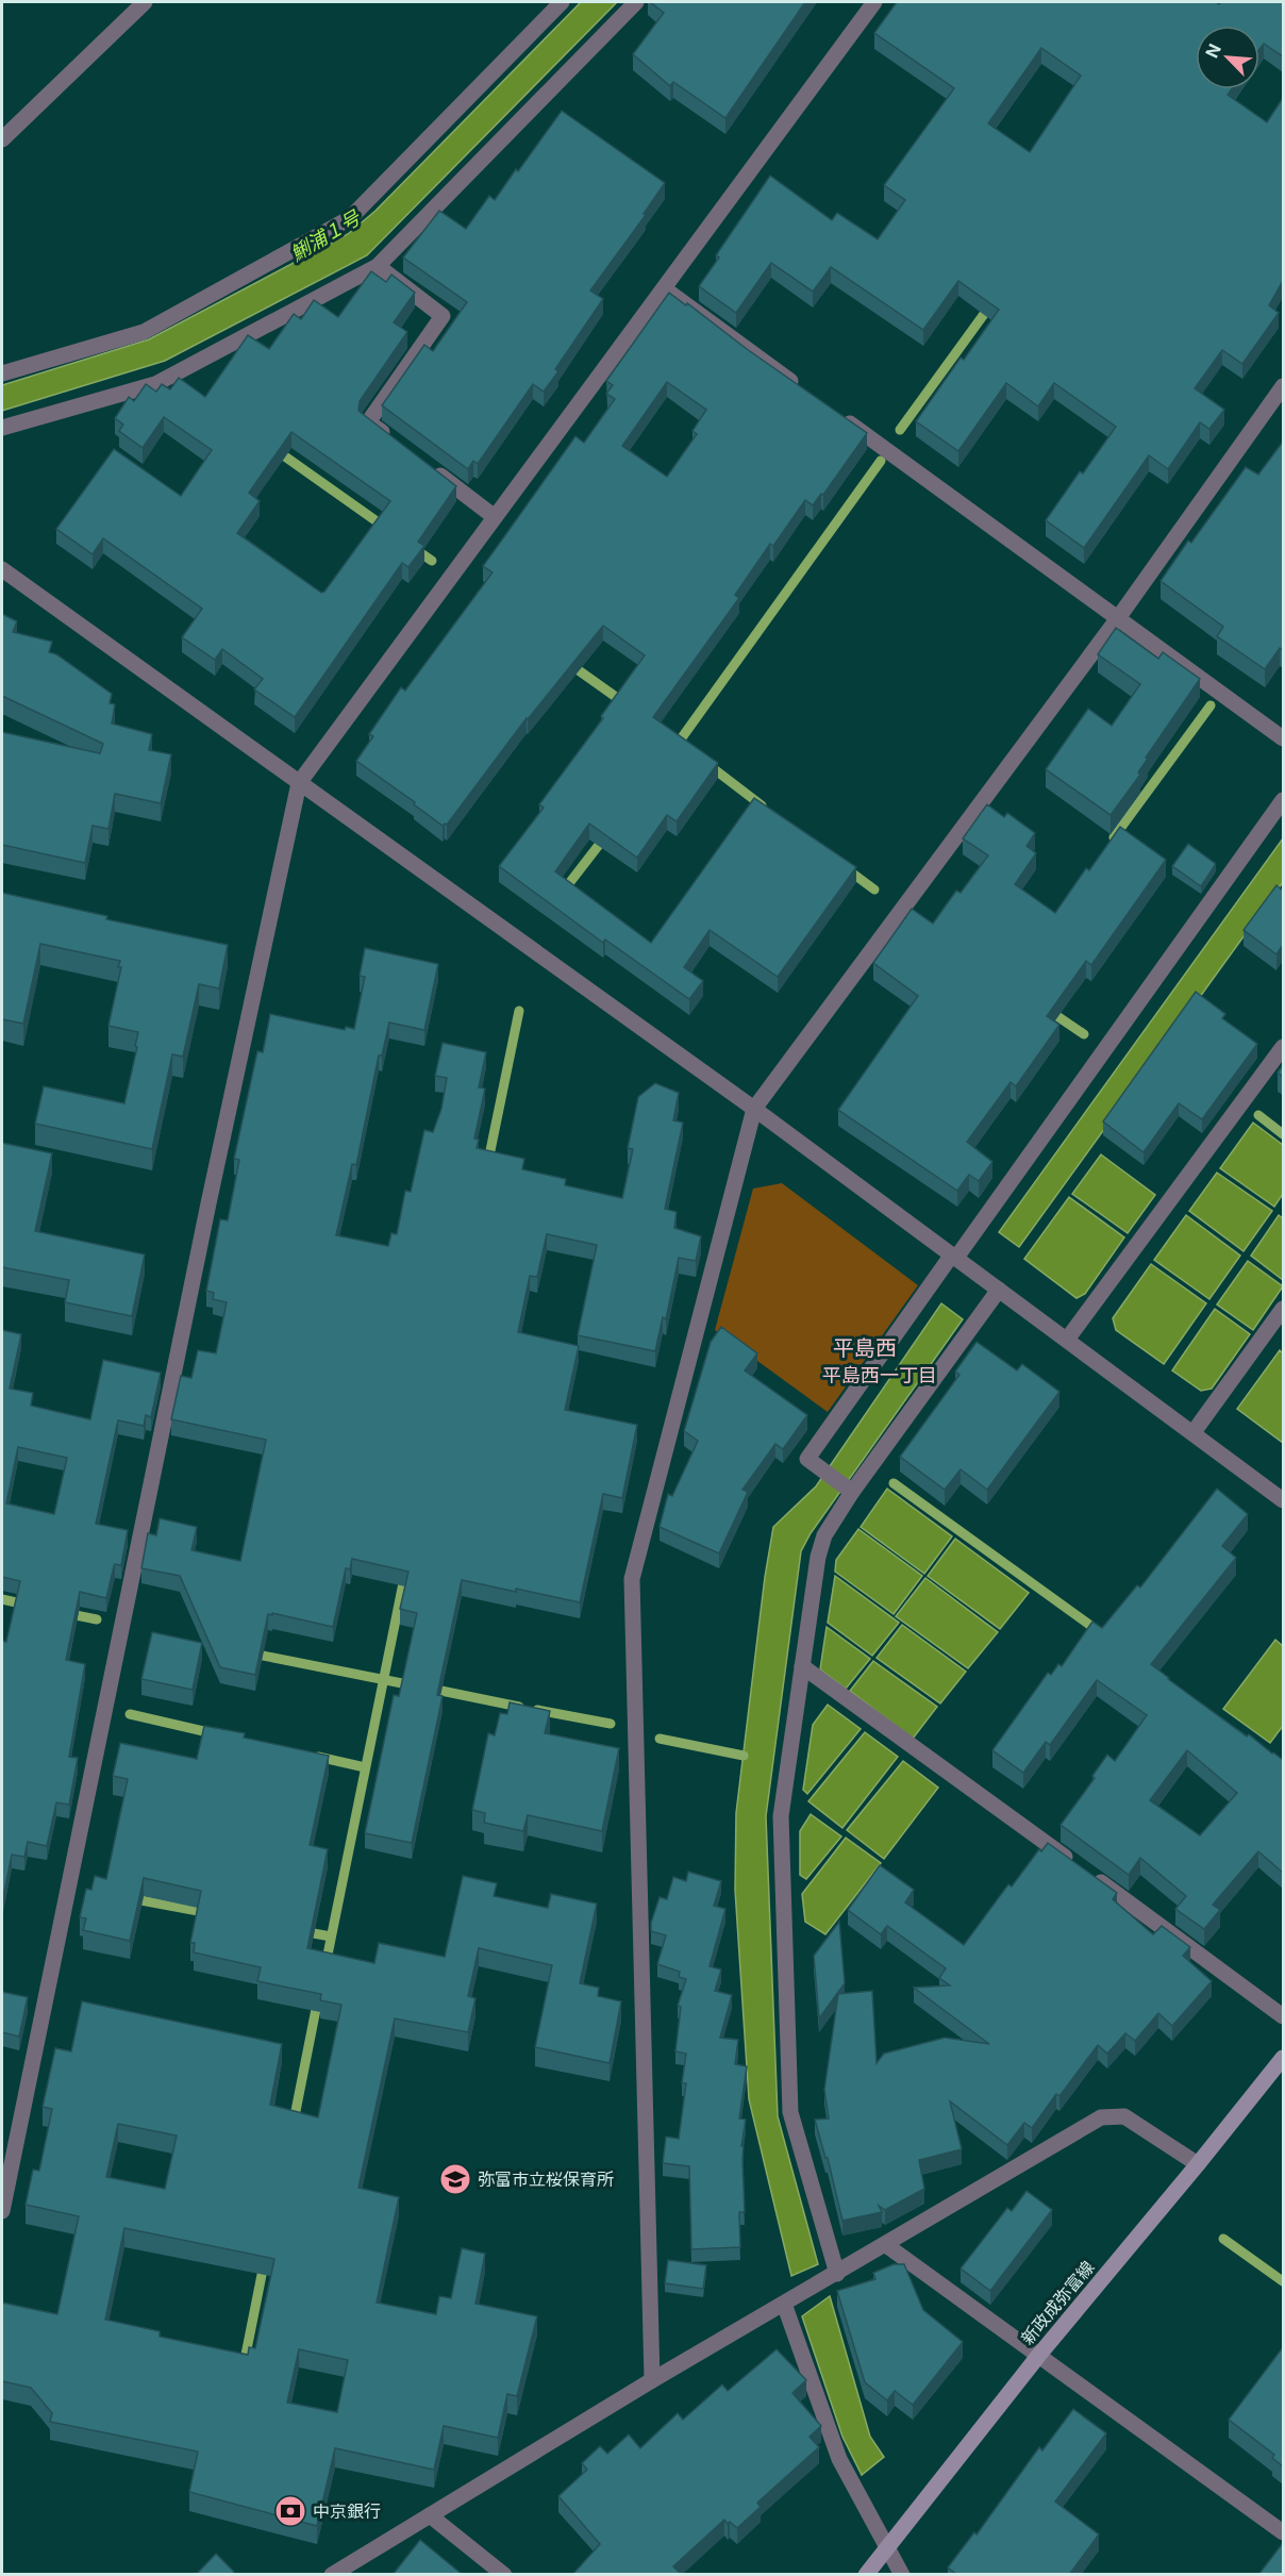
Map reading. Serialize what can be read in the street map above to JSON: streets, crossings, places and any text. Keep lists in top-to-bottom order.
{
  "streets": {
    "main road": ["新政成弥富線"]
  },
  "districts": ["平島西", "平島西一丁目"],
  "water": ["鯏浦１号"],
  "places": {
    "school or university": ["弥富市立桜保育所"],
    "bank": ["中京銀行"]
  },
  "north": "top left"
}
